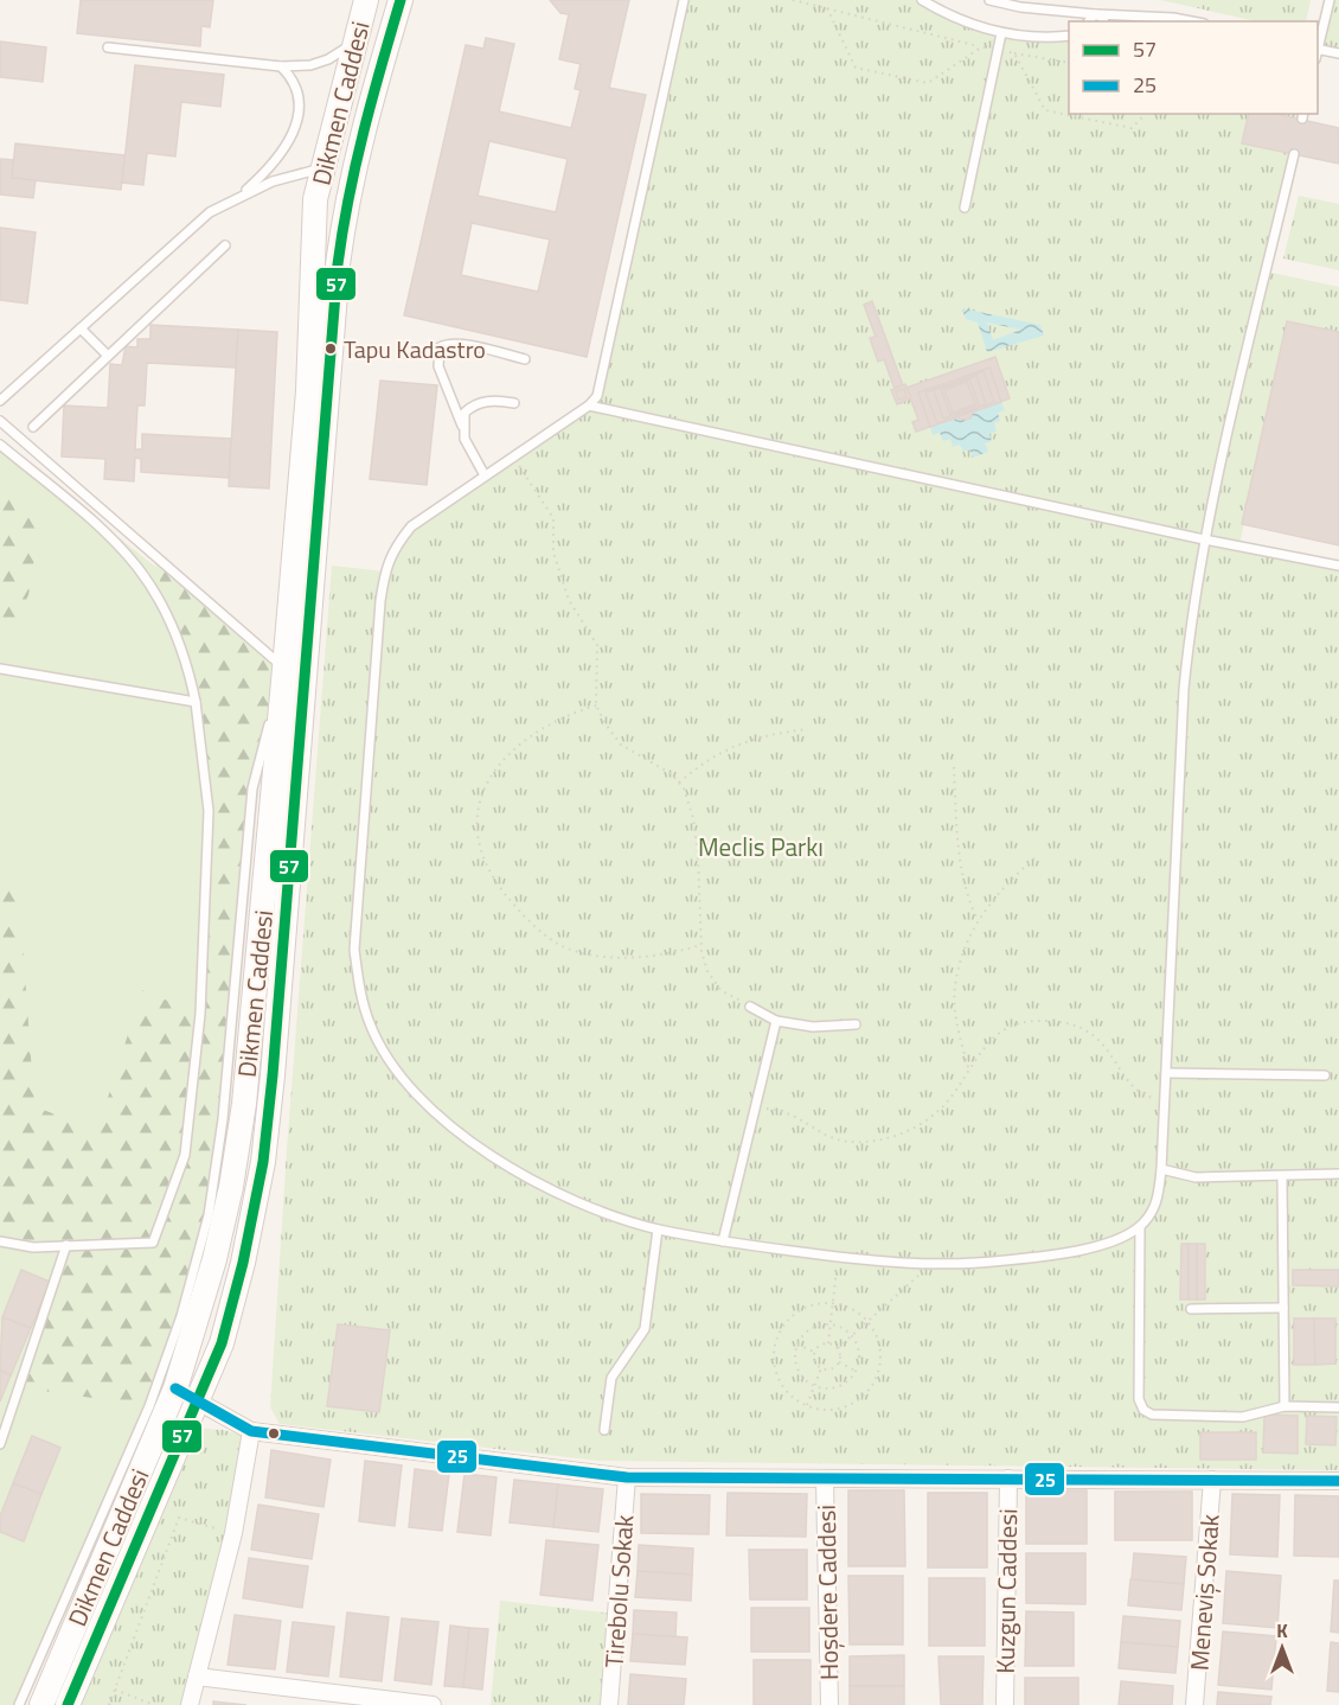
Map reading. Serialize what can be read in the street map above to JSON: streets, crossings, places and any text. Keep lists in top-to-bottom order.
{
  "streets": {
    "main road": ["Dikmen Caddesi"],
    "street": [
      "Tirebolu Sokak",
      "Kuzgun Caddesi",
      "Hoşdere Caddesi",
      "Meneviş Sokak"
    ]
  },
  "parks": ["Meclis Parkı"],
  "places": ["Tapu Kadastro"],
  "lines": ["transit line 57", "transit line 25"],
  "legend": ["57", "25"],
  "north": "top"
}
